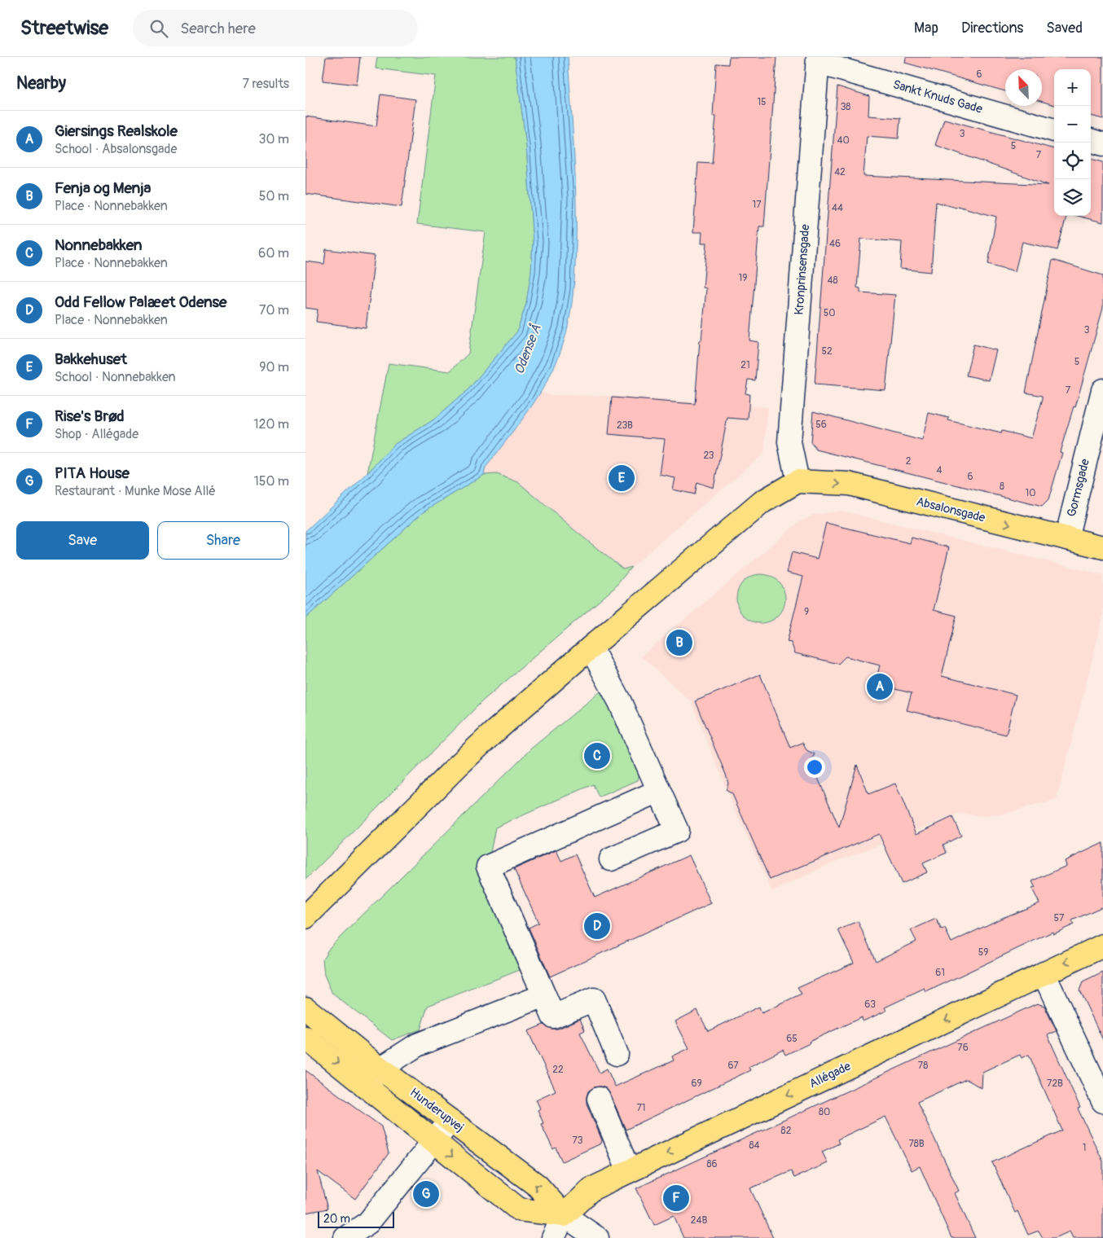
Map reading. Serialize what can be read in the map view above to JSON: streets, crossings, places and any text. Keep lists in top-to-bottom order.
{
  "streets": {
    "main road": ["Absalonsgade", "Allégade", "Hunderupvej"],
    "street": ["Sankt Knuds Gade", "Kronprinsensgade", "Gormsgade"]
  },
  "crossings": [
    ["Sankt Knuds Gade", "Kronprinsensgade"],
    ["Kronprinsensgade", "Absalonsgade"],
    ["Gormsgade", "Absalonsgade"],
    ["Allégade", "Hunderupvej"]
  ],
  "one_way": ["Absalonsgade", "Allégade"],
  "water": ["Odense Å"],
  "house_numbers": [
    "6",
    "15",
    "38",
    "3",
    "40",
    "5",
    "7",
    "42",
    "17",
    "44",
    "46",
    "19",
    "48",
    "50",
    "3",
    "52",
    "5",
    "21",
    "7",
    "56",
    "23B",
    "23",
    "2",
    "4",
    "6",
    "8",
    "10",
    "9",
    "57",
    "59",
    "61",
    "63",
    "65",
    "76",
    "67",
    "78",
    "22",
    "69",
    "72B",
    "71",
    "80",
    "82",
    "73",
    "78B",
    "84",
    "1",
    "86",
    "24B"
  ],
  "scale_bar": "20 m",
  "north": "top left",
  "page": {
    "header": "Streetwise",
    "search": "Search here",
    "nav": ["Map", "Directions", "Saved"],
    "heading": ["Nearby", "7 results"],
    "map_buttons": ["+", "−"],
    "list": [
      {
        "mark": "A",
        "name": "Giersings Realskole",
        "note": "School · Absalonsgade",
        "value": "30 m"
      },
      {
        "mark": "B",
        "name": "Fenja og Menja",
        "note": "Place · Nonnebakken",
        "value": "50 m"
      },
      {
        "mark": "C",
        "name": "Nonnebakken",
        "note": "Place · Nonnebakken",
        "value": "60 m"
      },
      {
        "mark": "D",
        "name": "Odd Fellow Palæet Odense",
        "note": "Place · Nonnebakken",
        "value": "70 m"
      },
      {
        "mark": "E",
        "name": "Bakkehuset",
        "note": "School · Nonnebakken",
        "value": "90 m"
      },
      {
        "mark": "F",
        "name": "Rise's Brød",
        "note": "Shop · Allégade",
        "value": "120 m"
      },
      {
        "mark": "G",
        "name": "PITA House",
        "note": "Restaurant · Munke Mose Allé",
        "value": "150 m"
      }
    ],
    "pins": [
      "E",
      "B",
      "A",
      "C",
      "D",
      "G",
      "F"
    ],
    "buttons": ["Save", "Share"],
    "scale": "20 m"
  }
}
